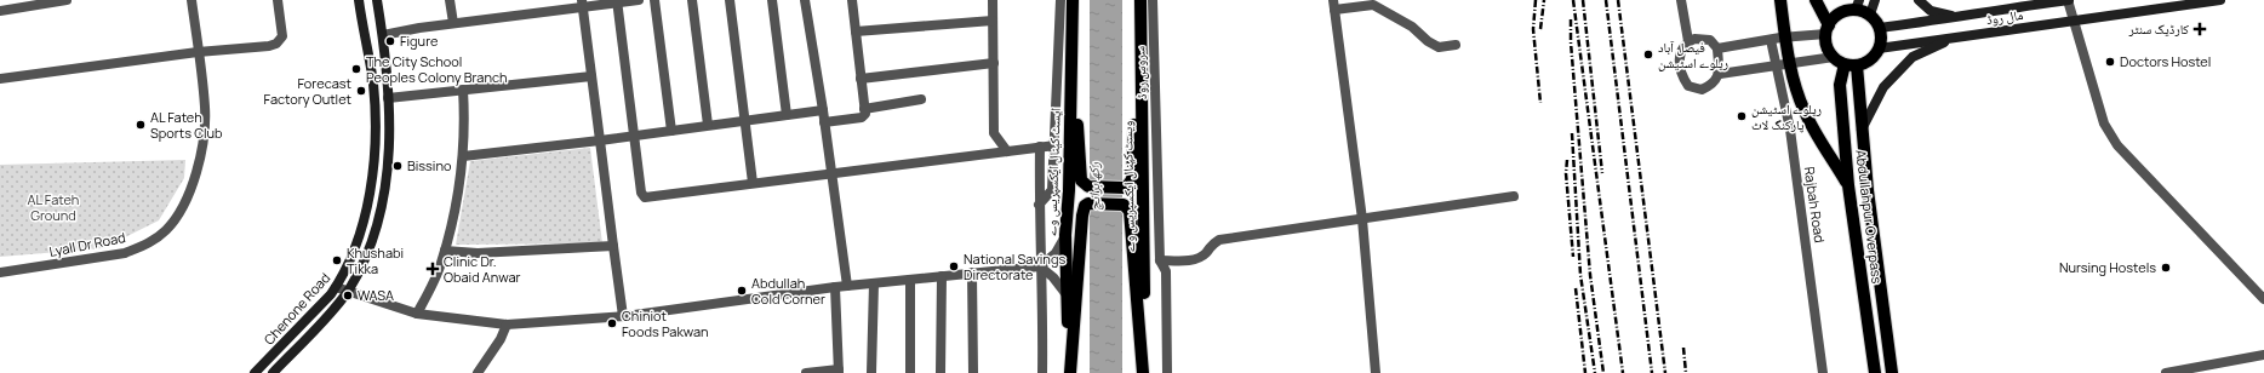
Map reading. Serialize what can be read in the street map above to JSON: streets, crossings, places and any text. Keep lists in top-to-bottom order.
{
  "streets": {
    "main road": [
      "ایسٹ کینال ایکسپریس وے",
      "ویسٹ کینال ایکسپریس وے",
      "Rajbah Road",
      "Abdullahpur Overpass"
    ],
    "street": [
      "مال روڈ",
      "سروس روڈ",
      "Lyall Dr Road",
      "Chenone Road"
    ]
  },
  "crossings": [
    ["مال روڈ", "Abdullahpur Overpass"],
    ["Rajbah Road", "Abdullahpur Overpass"]
  ],
  "water": ["رکھ برانچ"],
  "parks": ["AL Fateh Ground"],
  "places": {
    "health": ["کارڈیک سنٹر", "Clinic Dr. Obaid Anwar"],
    "other": [
      "Figure",
      "فیصل آباد ریلوے اسٹیشن",
      "Doctors Hostel",
      "The City School Peoples Colony Branch",
      "Forecast Factory Outlet",
      "ریلوے اسٹیشن پارکنگ لاٹ",
      "AL Fateh Sports Club",
      "Bissino",
      "Khushabi Tikka",
      "National Savings Directorate",
      "Nursing Hostels",
      "Abdullah Cold Corner",
      "WASA",
      "Chiniot Foods Pakwan"
    ]
  }
}
